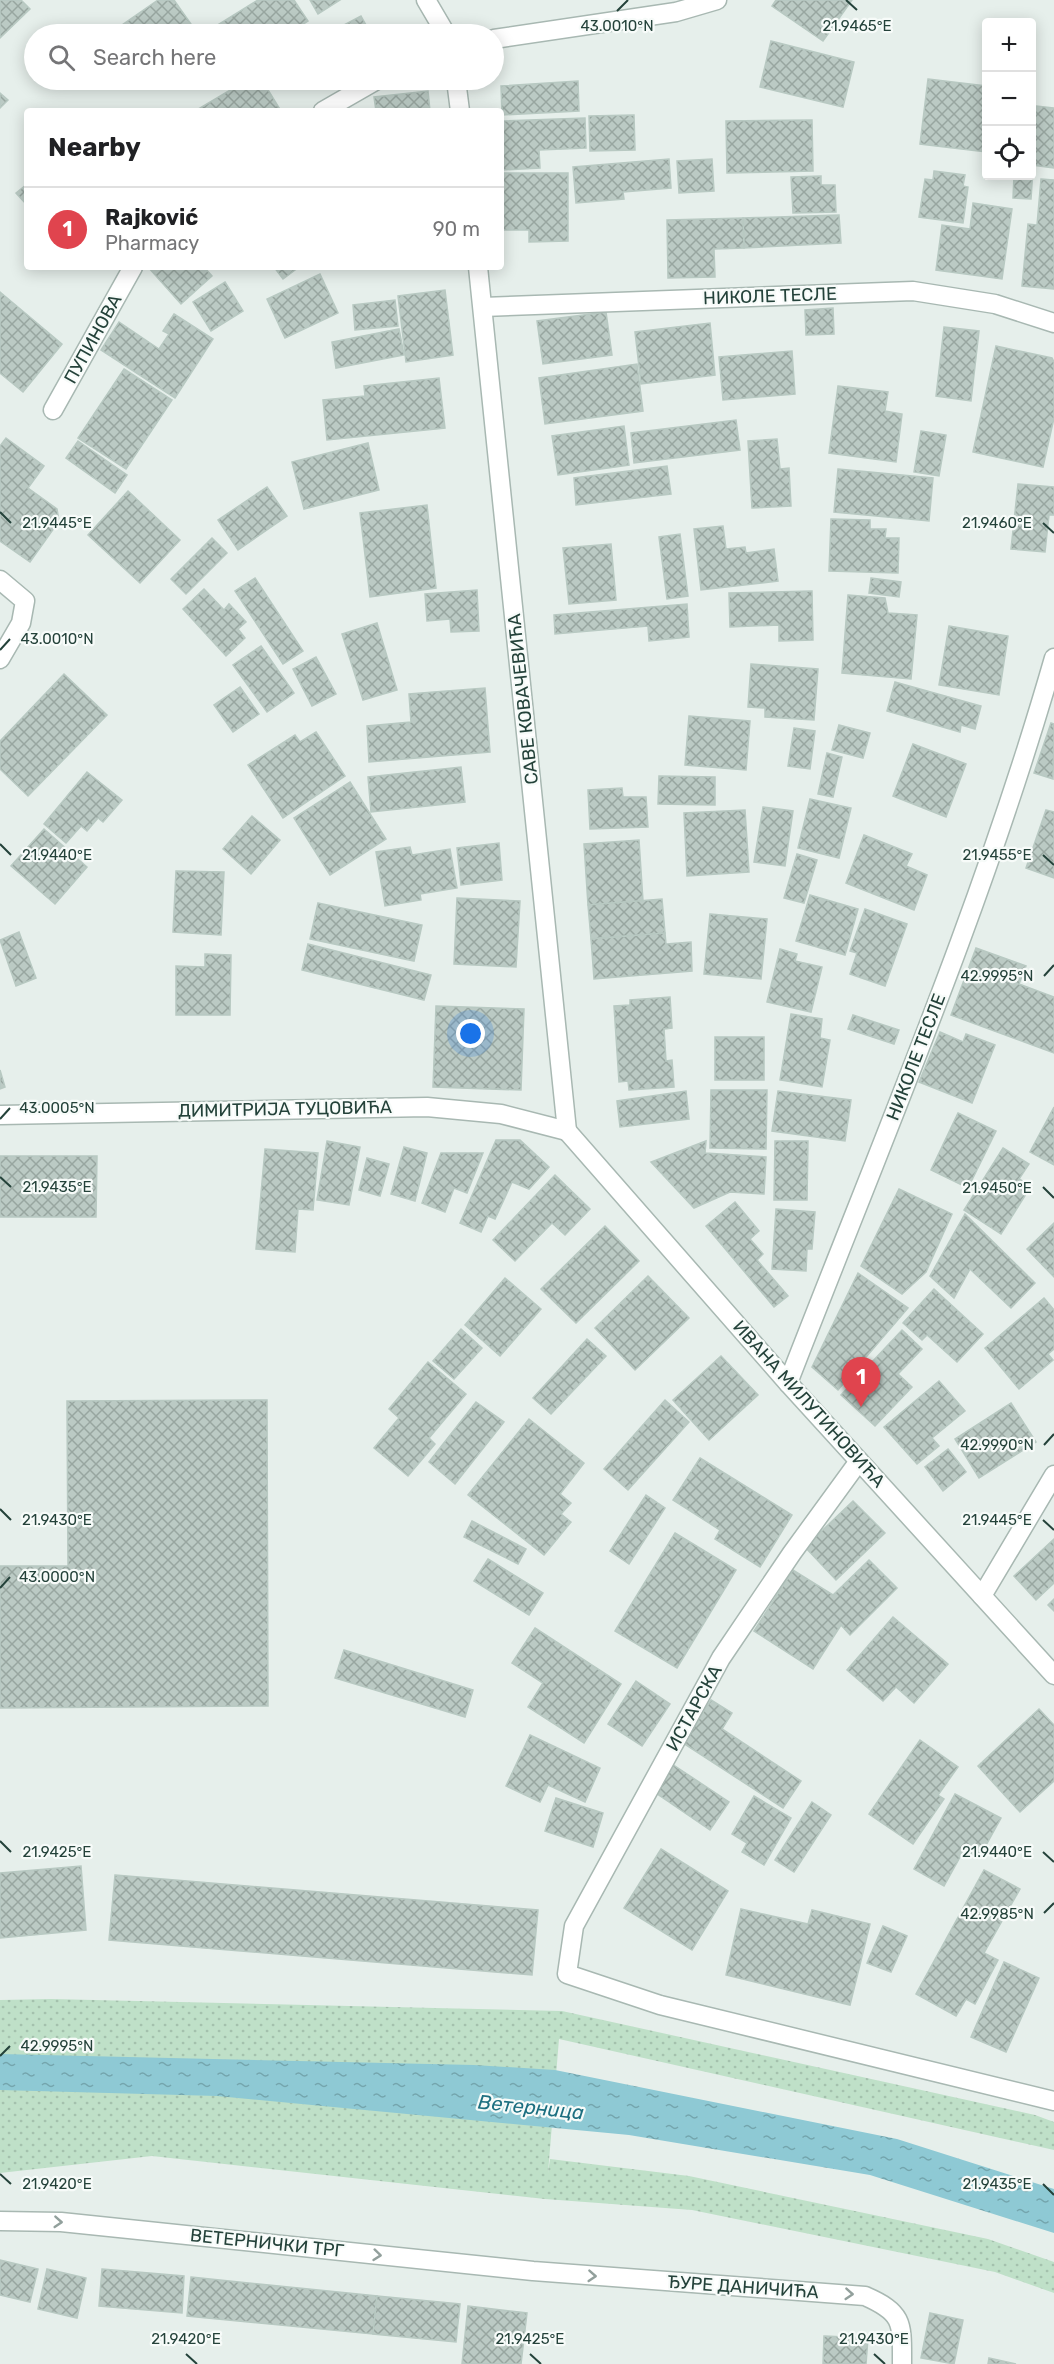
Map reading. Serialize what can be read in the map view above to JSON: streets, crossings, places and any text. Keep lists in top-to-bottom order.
{
  "streets": {
    "street": [
      "НИКОЛЕ ТЕСЛЕ",
      "ПУПИНОВА",
      "САВЕ КОВАЧЕВИЋА",
      "ДИМИТРИЈА ТУЦОВИЋА",
      "ИВАНА МИЛУТИНОВИЋА",
      "ИСТАРСКА",
      "ВЕТЕРНИЧКИ ТРГ",
      "ЂУРЕ ДАНИЧИЋА"
    ]
  },
  "crossings": [
    ["НИКОЛЕ ТЕСЛЕ", "САВЕ КОВАЧЕВИЋА"],
    ["НИКОЛЕ ТЕСЛЕ", "ИВАНА МИЛУТИНОВИЋА"],
    ["САВЕ КОВАЧЕВИЋА", "ДИМИТРИЈА ТУЦОВИЋА"],
    ["САВЕ КОВАЧЕВИЋА", "ИВАНА МИЛУТИНОВИЋА"],
    ["ДИМИТРИЈА ТУЦОВИЋА", "ИВАНА МИЛУТИНОВИЋА"],
    ["ИВАНА МИЛУТИНОВИЋА", "ИСТАРСКА"],
    ["ВЕТЕРНИЧКИ ТРГ", "ЂУРЕ ДАНИЧИЋА"]
  ],
  "one_way": ["ВЕТЕРНИЧКИ ТРГ", "ЂУРЕ ДАНИЧИЋА"],
  "water": ["Ветерница"],
  "page": {
    "map_buttons": ["+", "−"],
    "search": "Search here",
    "heading": "Nearby",
    "list": [
      {
        "mark": "1",
        "name": "Rajković",
        "note": "Pharmacy",
        "value": "90 m"
      }
    ],
    "pins": "1"
  },
  "coordinates": [
    "21.9465°E",
    "43.0010°N",
    "21.9445°E",
    "21.9460°E",
    "21.9440°E",
    "21.9455°E",
    "42.9995°N",
    "43.0005°N",
    "21.9435°E",
    "21.9450°E",
    "42.9990°N",
    "21.9430°E",
    "43.0000°N",
    "21.9425°E",
    "42.9985°N",
    "21.9420°E"
  ]
}
